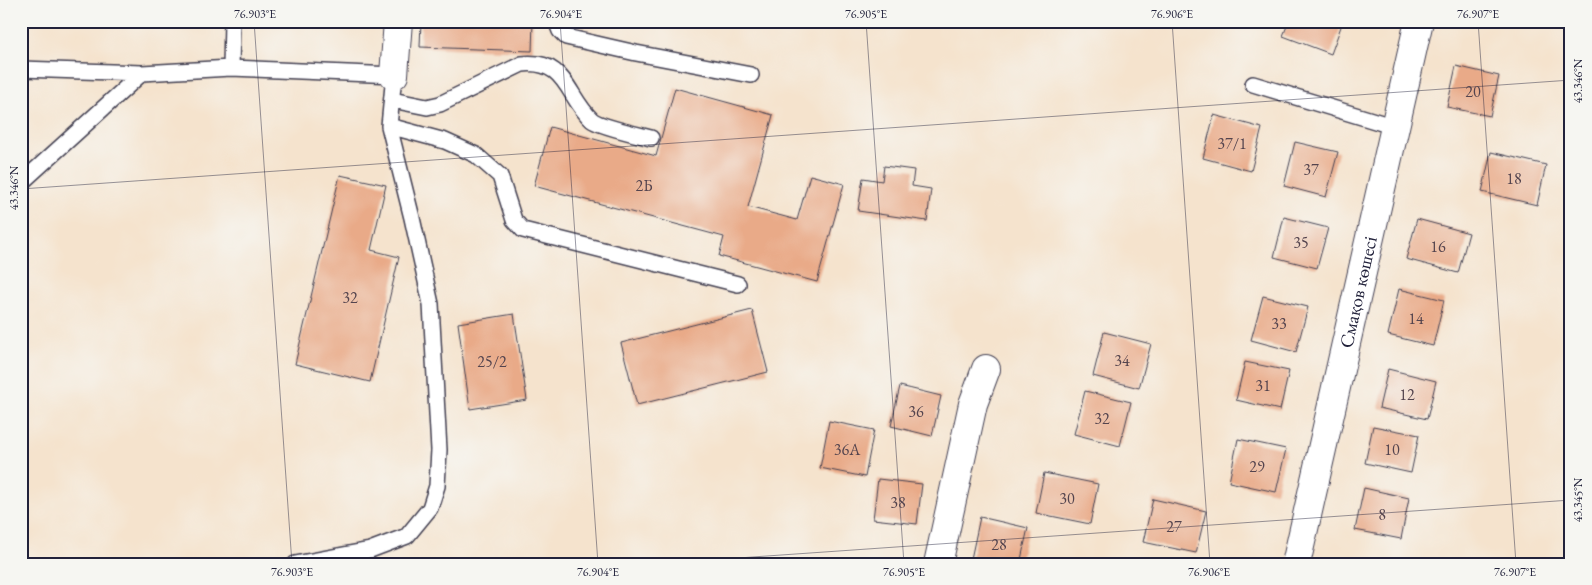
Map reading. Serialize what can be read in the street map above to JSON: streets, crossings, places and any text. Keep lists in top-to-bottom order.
{
  "streets": {
    "street": ["Смақов көшесі"]
  },
  "house_numbers": [
    "20",
    "37/1",
    "37",
    "18",
    "2Б",
    "35",
    "16",
    "32",
    "14",
    "33",
    "34",
    "25/2",
    "31",
    "12",
    "36",
    "32",
    "36А",
    "10",
    "29",
    "30",
    "38",
    "8",
    "27",
    "28"
  ],
  "coordinates": [
    "76.903°E",
    "76.904°E",
    "76.905°E",
    "76.906°E",
    "76.907°E",
    "43.346°N",
    "43.345°N"
  ]
}
